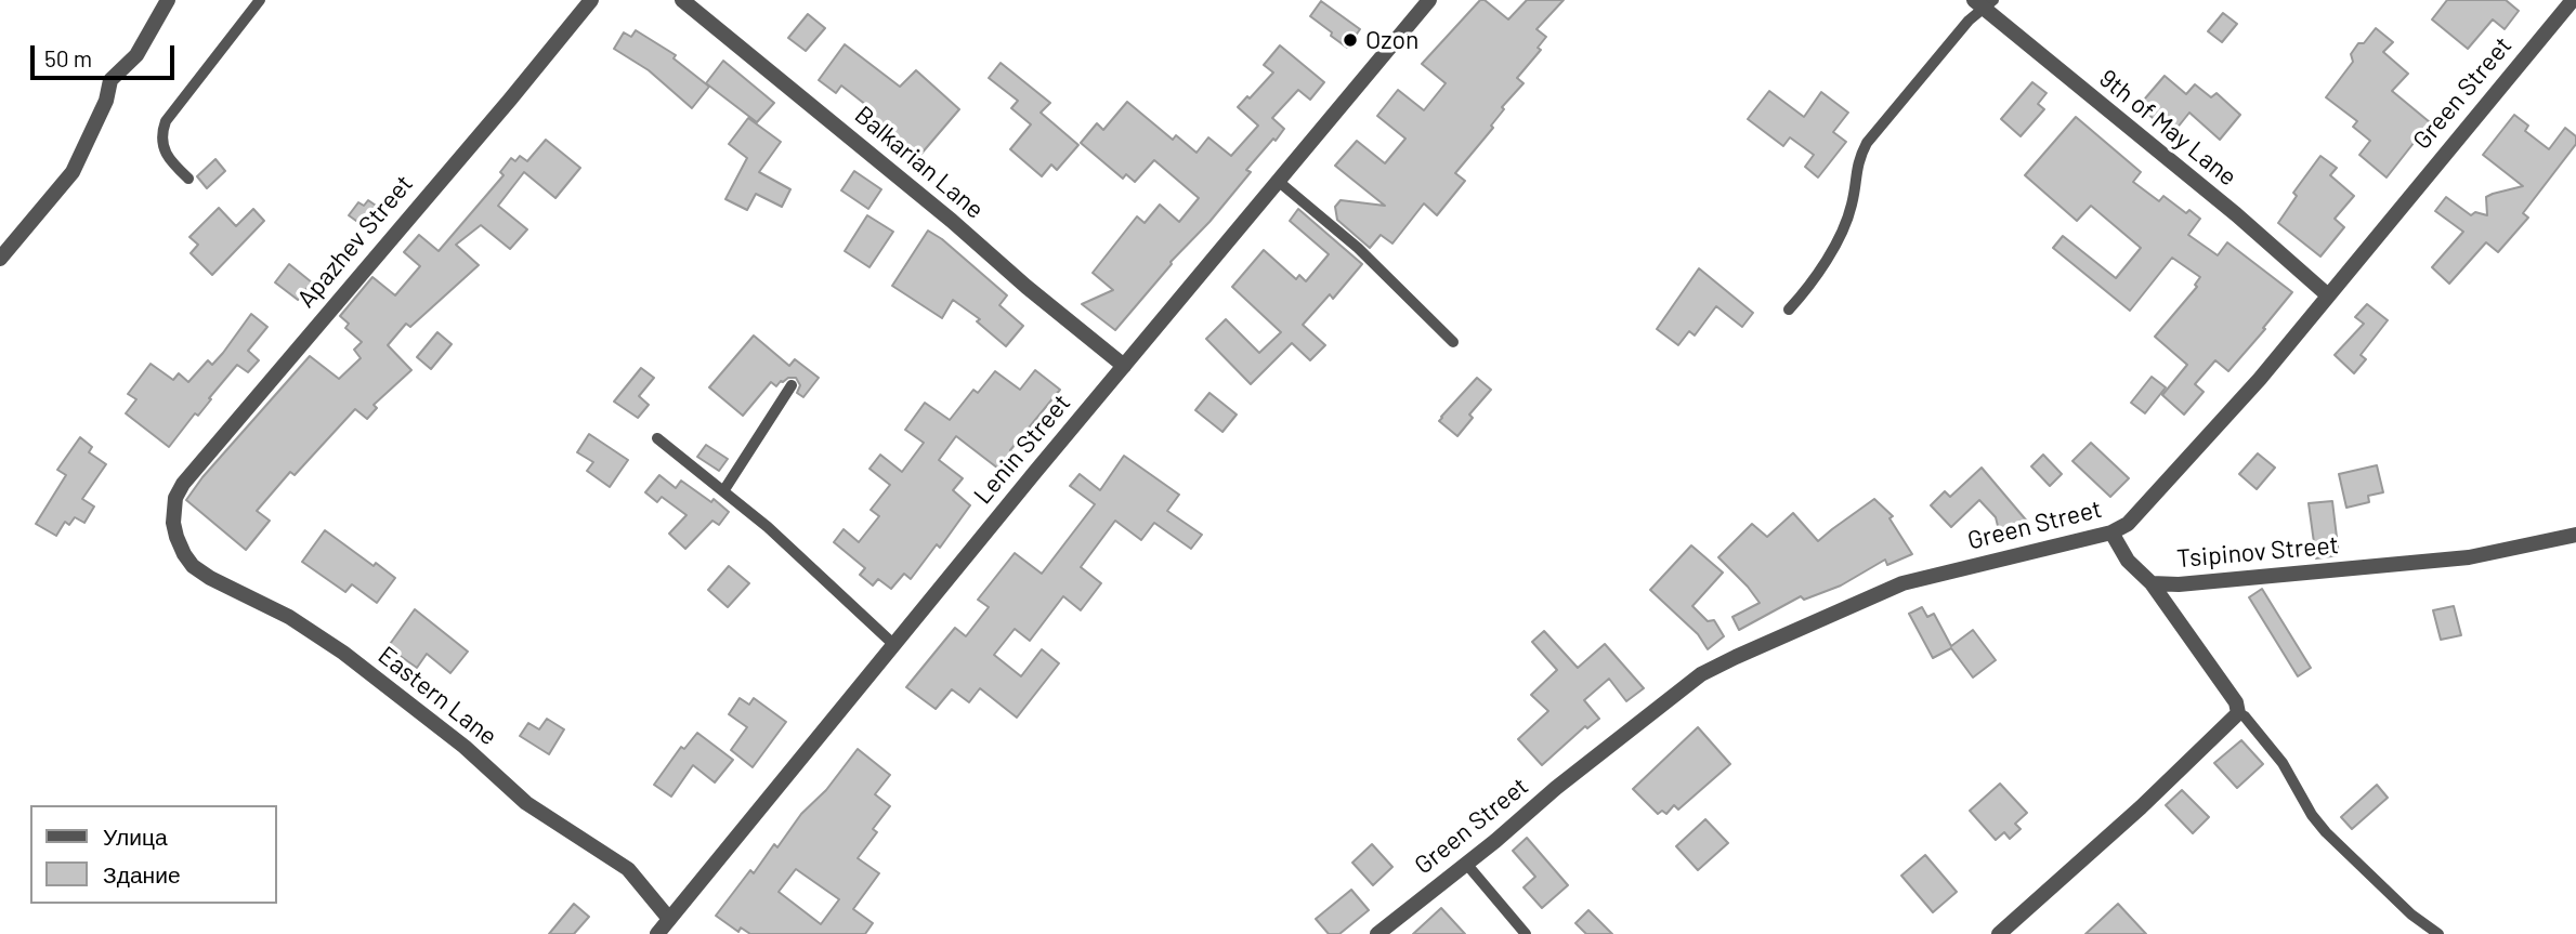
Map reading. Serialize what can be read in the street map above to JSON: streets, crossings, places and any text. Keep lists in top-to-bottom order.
{
  "streets": {
    "street": [
      "Green Street",
      "9th of May Lane",
      "Balkarian Lane",
      "Apazhev Street",
      "Lenin Street",
      "Tsipinov Street",
      "Eastern Lane"
    ]
  },
  "crossings": [
    ["Green Street", "9th of May Lane"],
    ["Balkarian Lane", "Lenin Street"],
    ["Apazhev Street", "Eastern Lane"],
    ["Lenin Street", "Eastern Lane"]
  ],
  "places": ["Ozon"],
  "legend": ["Улица", "Здание"],
  "scale_bar": "50 m"
}
